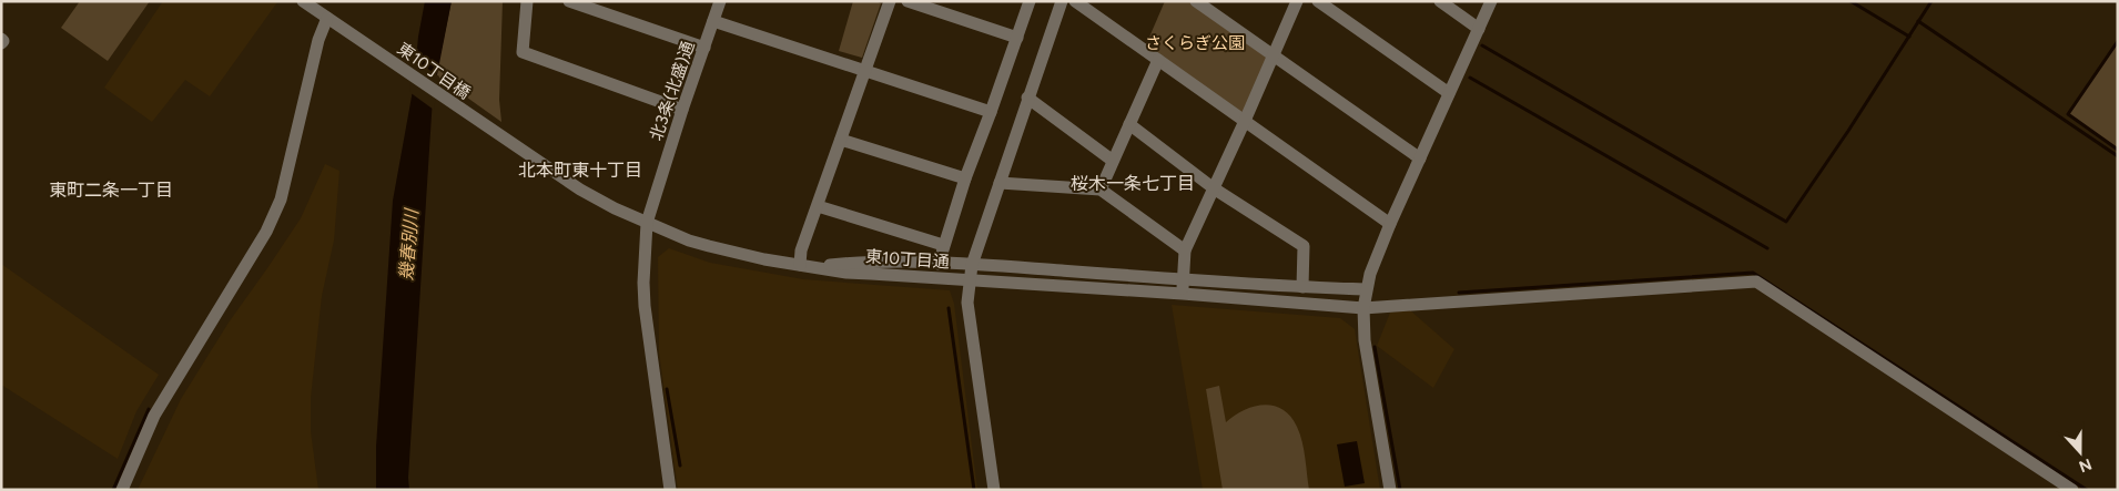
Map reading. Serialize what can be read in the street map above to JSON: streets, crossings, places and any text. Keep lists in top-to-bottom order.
{
  "streets": {
    "street": ["東10丁目橋", "北3条(北盛)通", "東10丁目通"]
  },
  "crossings": [
    ["東10丁目橋", "東10丁目通"],
    ["北3条(北盛)通", "東10丁目通"]
  ],
  "districts": ["北本町東十丁目", "桜木一条七丁目", "東町二条一丁目"],
  "water": ["幾春別川"],
  "parks": ["さくらぎ公園"],
  "north": "bottom"
}
